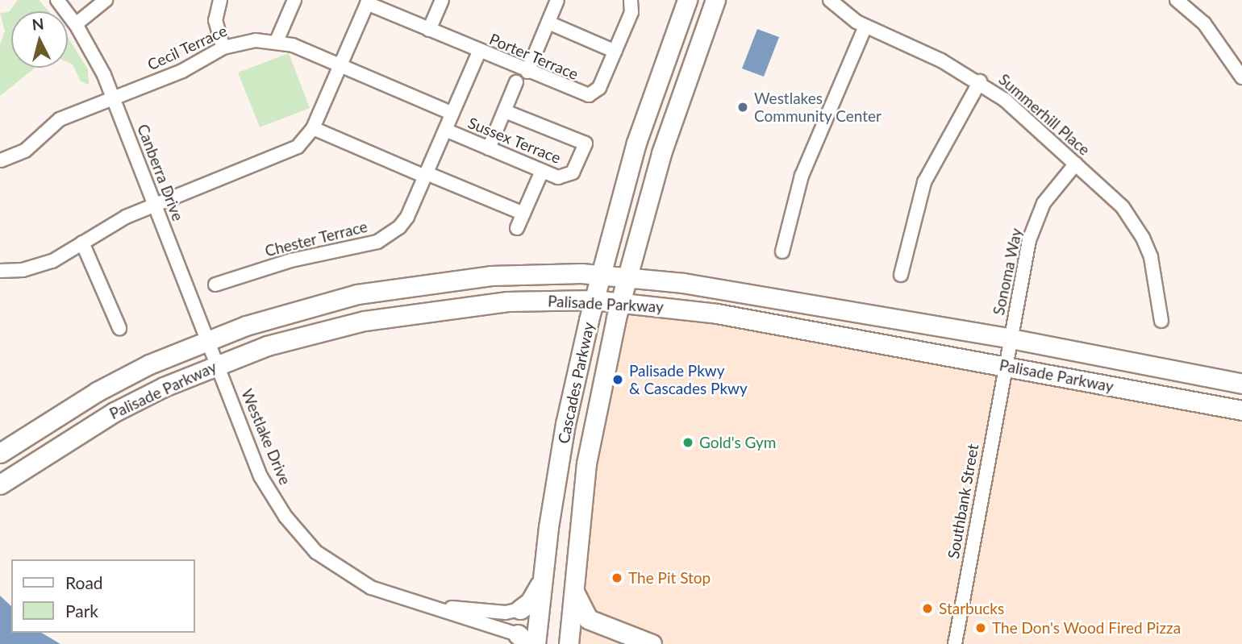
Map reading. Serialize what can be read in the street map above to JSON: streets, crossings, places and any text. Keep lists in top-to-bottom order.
{
  "streets": {
    "main road": ["Palisade Parkway", "Cascades Parkway"],
    "street": [
      "Cecil Terrace",
      "Porter Terrace",
      "Summerhill Place",
      "Sussex Terrace",
      "Canberra Drive",
      "Chester Terrace",
      "Sonoma Way",
      "Westlake Drive",
      "Southbank Street"
    ]
  },
  "crossings": [
    ["Cecil Terrace", "Canberra Drive"],
    ["Porter Terrace", "Chester Terrace"],
    ["Summerhill Place", "Sonoma Way"],
    ["Sussex Terrace", "Chester Terrace"],
    ["Canberra Drive", "Palisade Parkway"],
    ["Canberra Drive", "Westlake Drive"],
    ["Sonoma Way", "Palisade Parkway"],
    ["Sonoma Way", "Southbank Street"],
    ["Palisade Parkway", "Cascades Parkway"],
    ["Palisade Parkway", "Westlake Drive"],
    ["Palisade Parkway", "Southbank Street"]
  ],
  "places": [
    "Westlakes Community Center",
    "Palisade Pkwy & Cascades Pkwy",
    "Gold's Gym",
    "The Pit Stop",
    "Starbucks",
    "The Don's Wood Fired Pizza"
  ],
  "legend": ["Road", "Park"],
  "north": "top"
}
